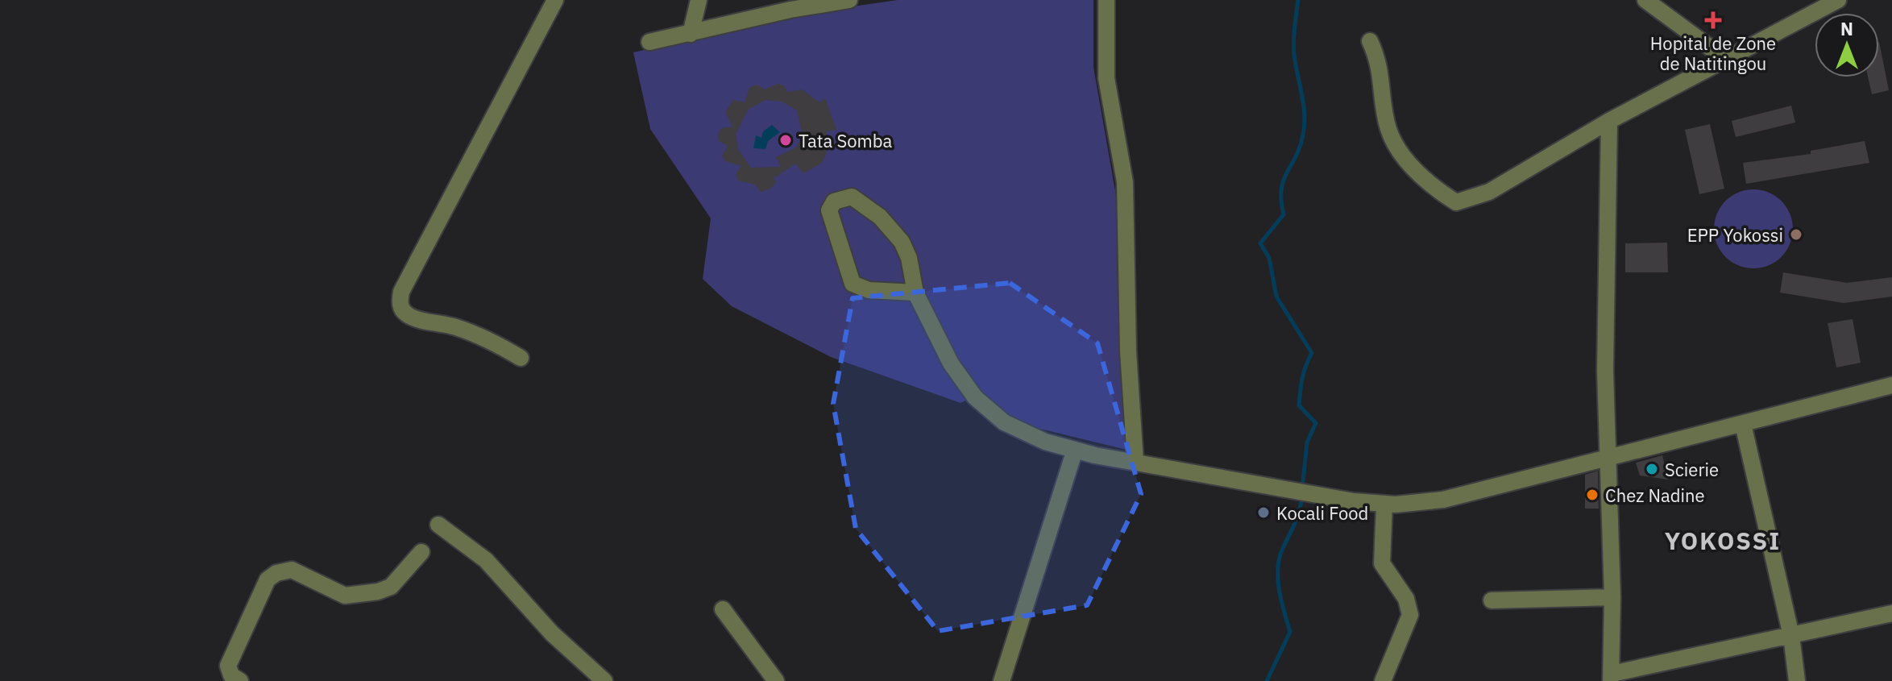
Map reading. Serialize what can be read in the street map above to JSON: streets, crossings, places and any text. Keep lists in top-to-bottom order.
{
  "districts": ["YOKOSSI"],
  "places": {
    "health": ["Hopital de Zone de Natitingou"],
    "other": [
      "Tata Somba",
      "EPP Yokossi",
      "Scierie",
      "Chez Nadine",
      "Kocali Food"
    ]
  },
  "north": "top"
}
